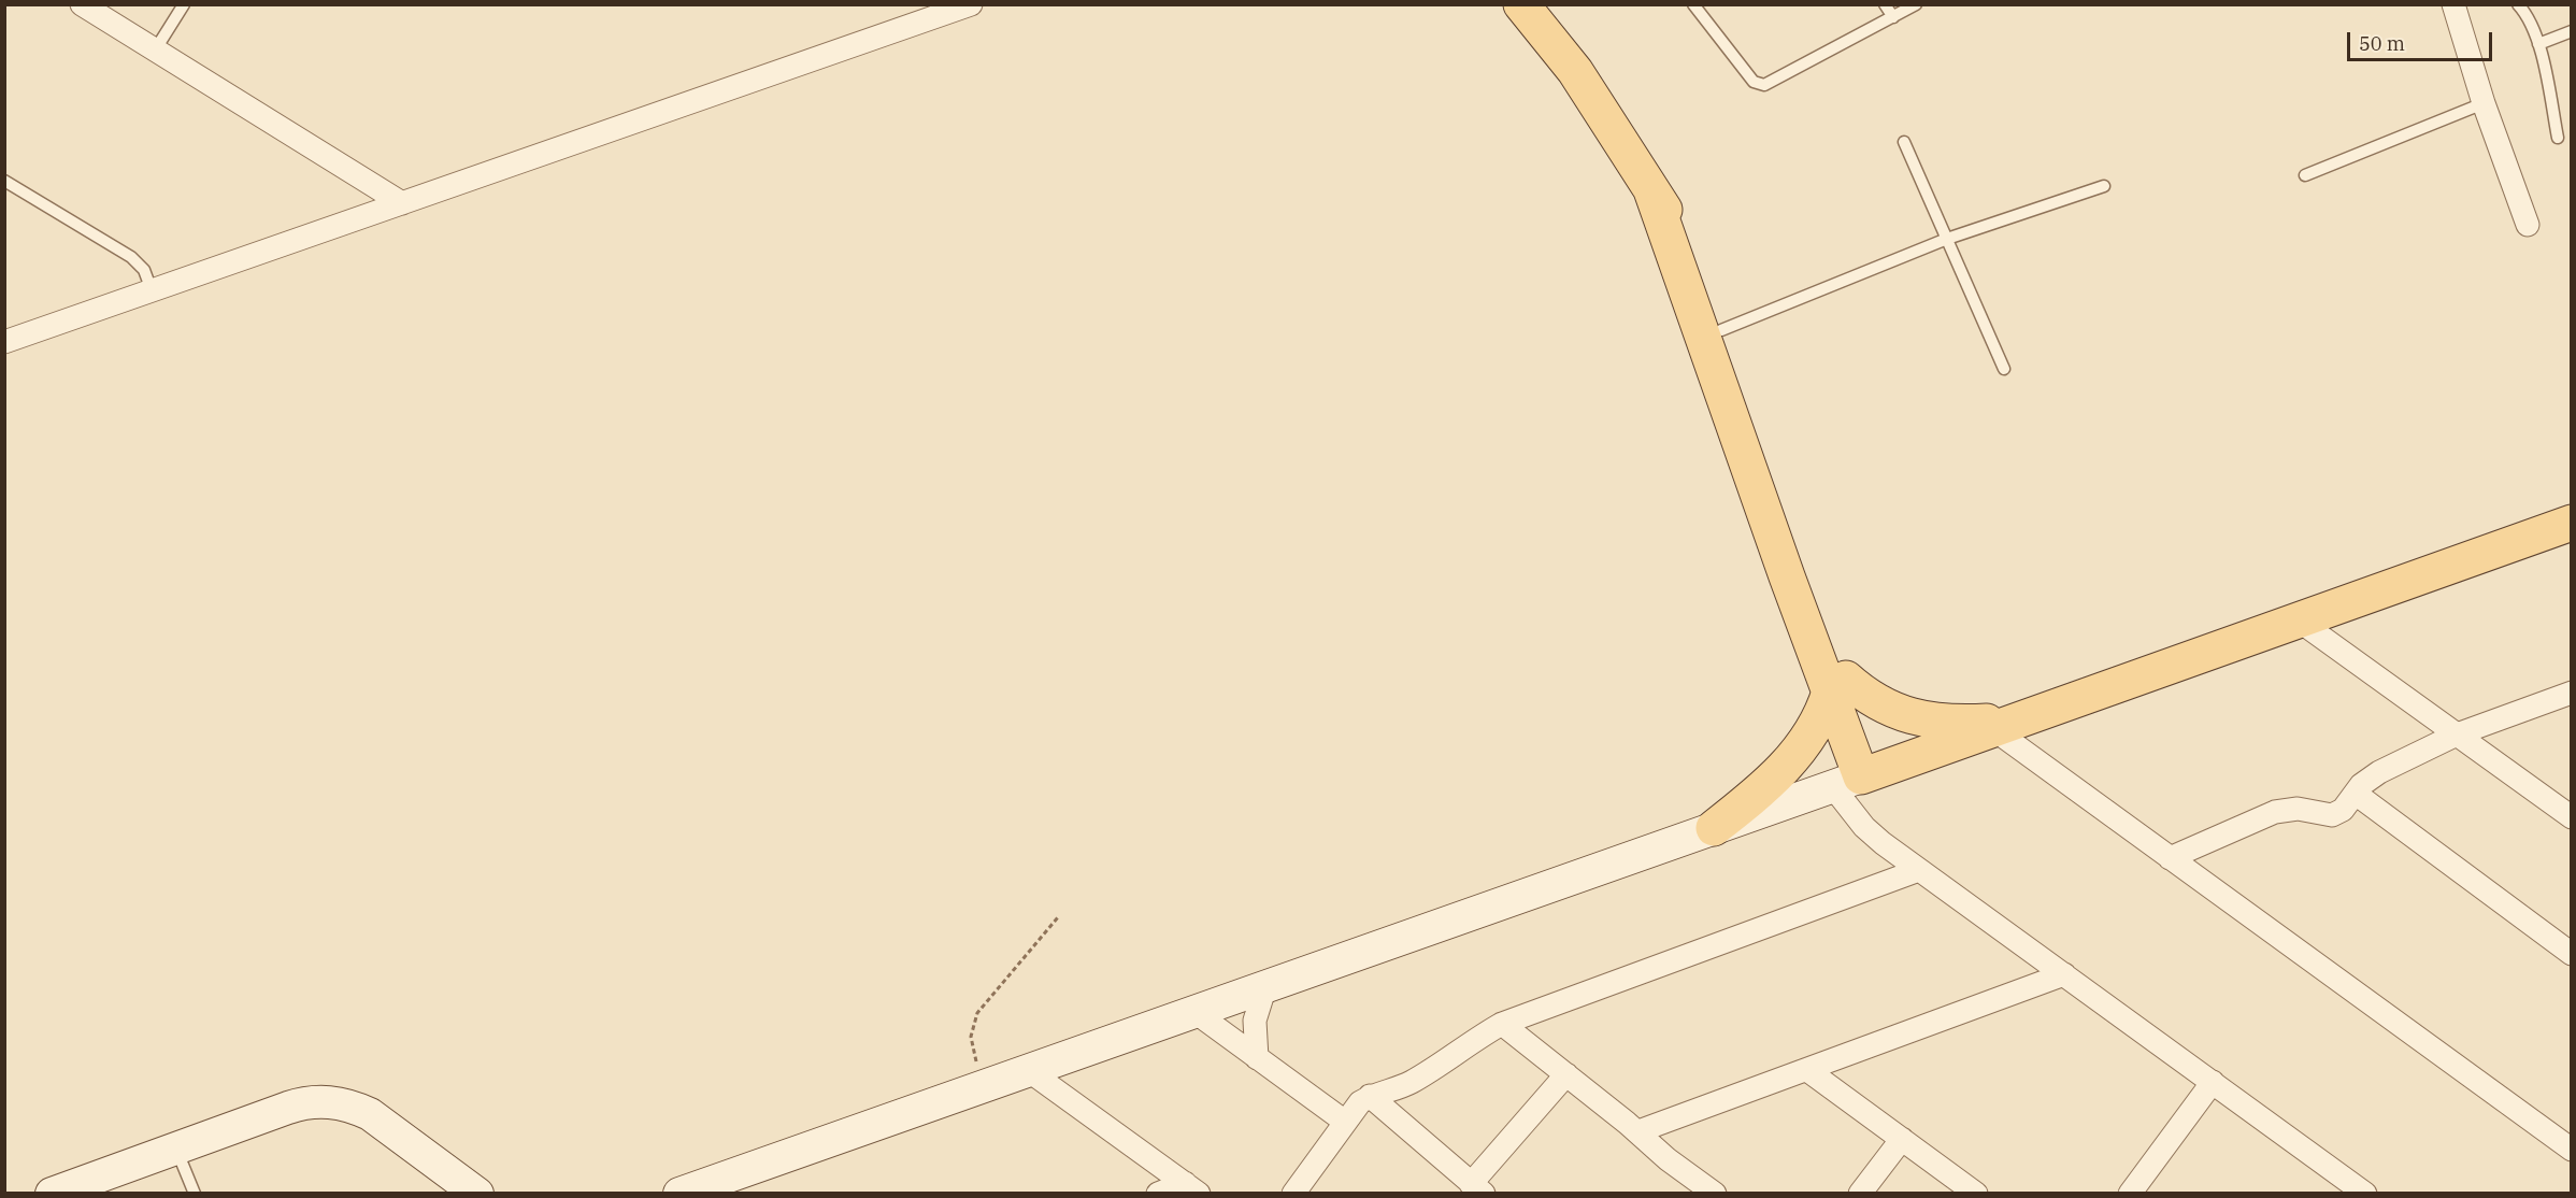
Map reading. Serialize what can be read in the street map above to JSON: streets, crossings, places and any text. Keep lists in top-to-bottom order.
{
  "scale_bar": "50 m"
}
